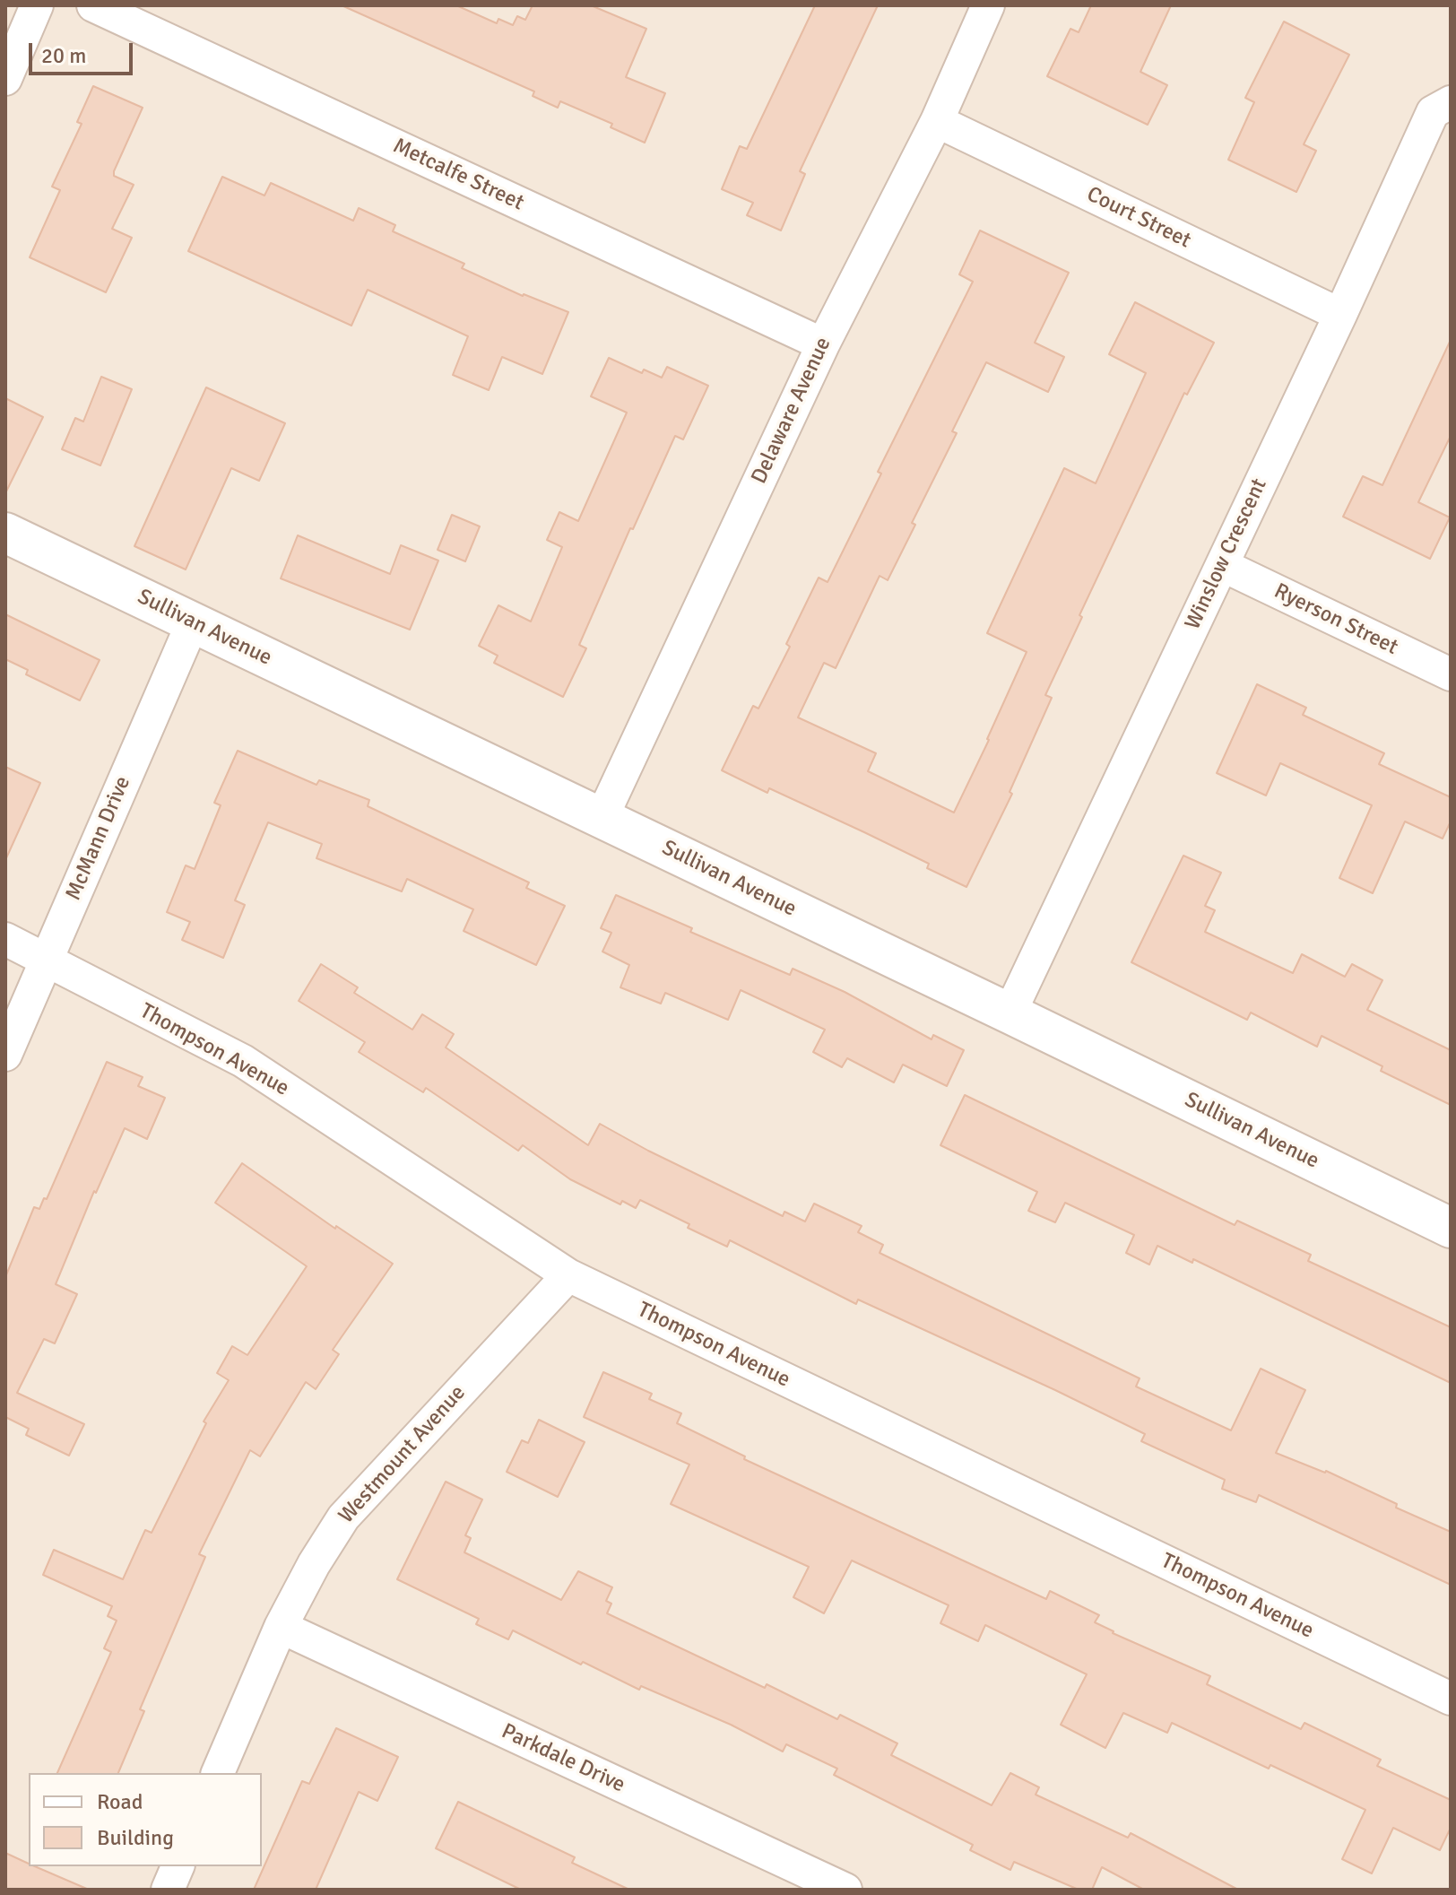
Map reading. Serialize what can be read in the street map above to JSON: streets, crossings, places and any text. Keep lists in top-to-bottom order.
{
  "streets": {
    "street": [
      "Metcalfe Street",
      "Court Street",
      "Delaware Avenue",
      "Winslow Crescent",
      "Ryerson Street",
      "Sullivan Avenue",
      "McMann Drive",
      "Thompson Avenue",
      "Westmount Avenue",
      "Parkdale Drive"
    ]
  },
  "crossings": [
    ["Metcalfe Street", "Delaware Avenue"],
    ["Court Street", "Delaware Avenue"],
    ["Court Street", "Winslow Crescent"],
    ["Delaware Avenue", "Sullivan Avenue"],
    ["Winslow Crescent", "Ryerson Street"],
    ["Winslow Crescent", "Sullivan Avenue"],
    ["Sullivan Avenue", "McMann Drive"],
    ["McMann Drive", "Thompson Avenue"],
    ["Thompson Avenue", "Westmount Avenue"],
    ["Westmount Avenue", "Parkdale Drive"]
  ],
  "legend": ["Road", "Building"],
  "scale_bar": "20 m"
}
